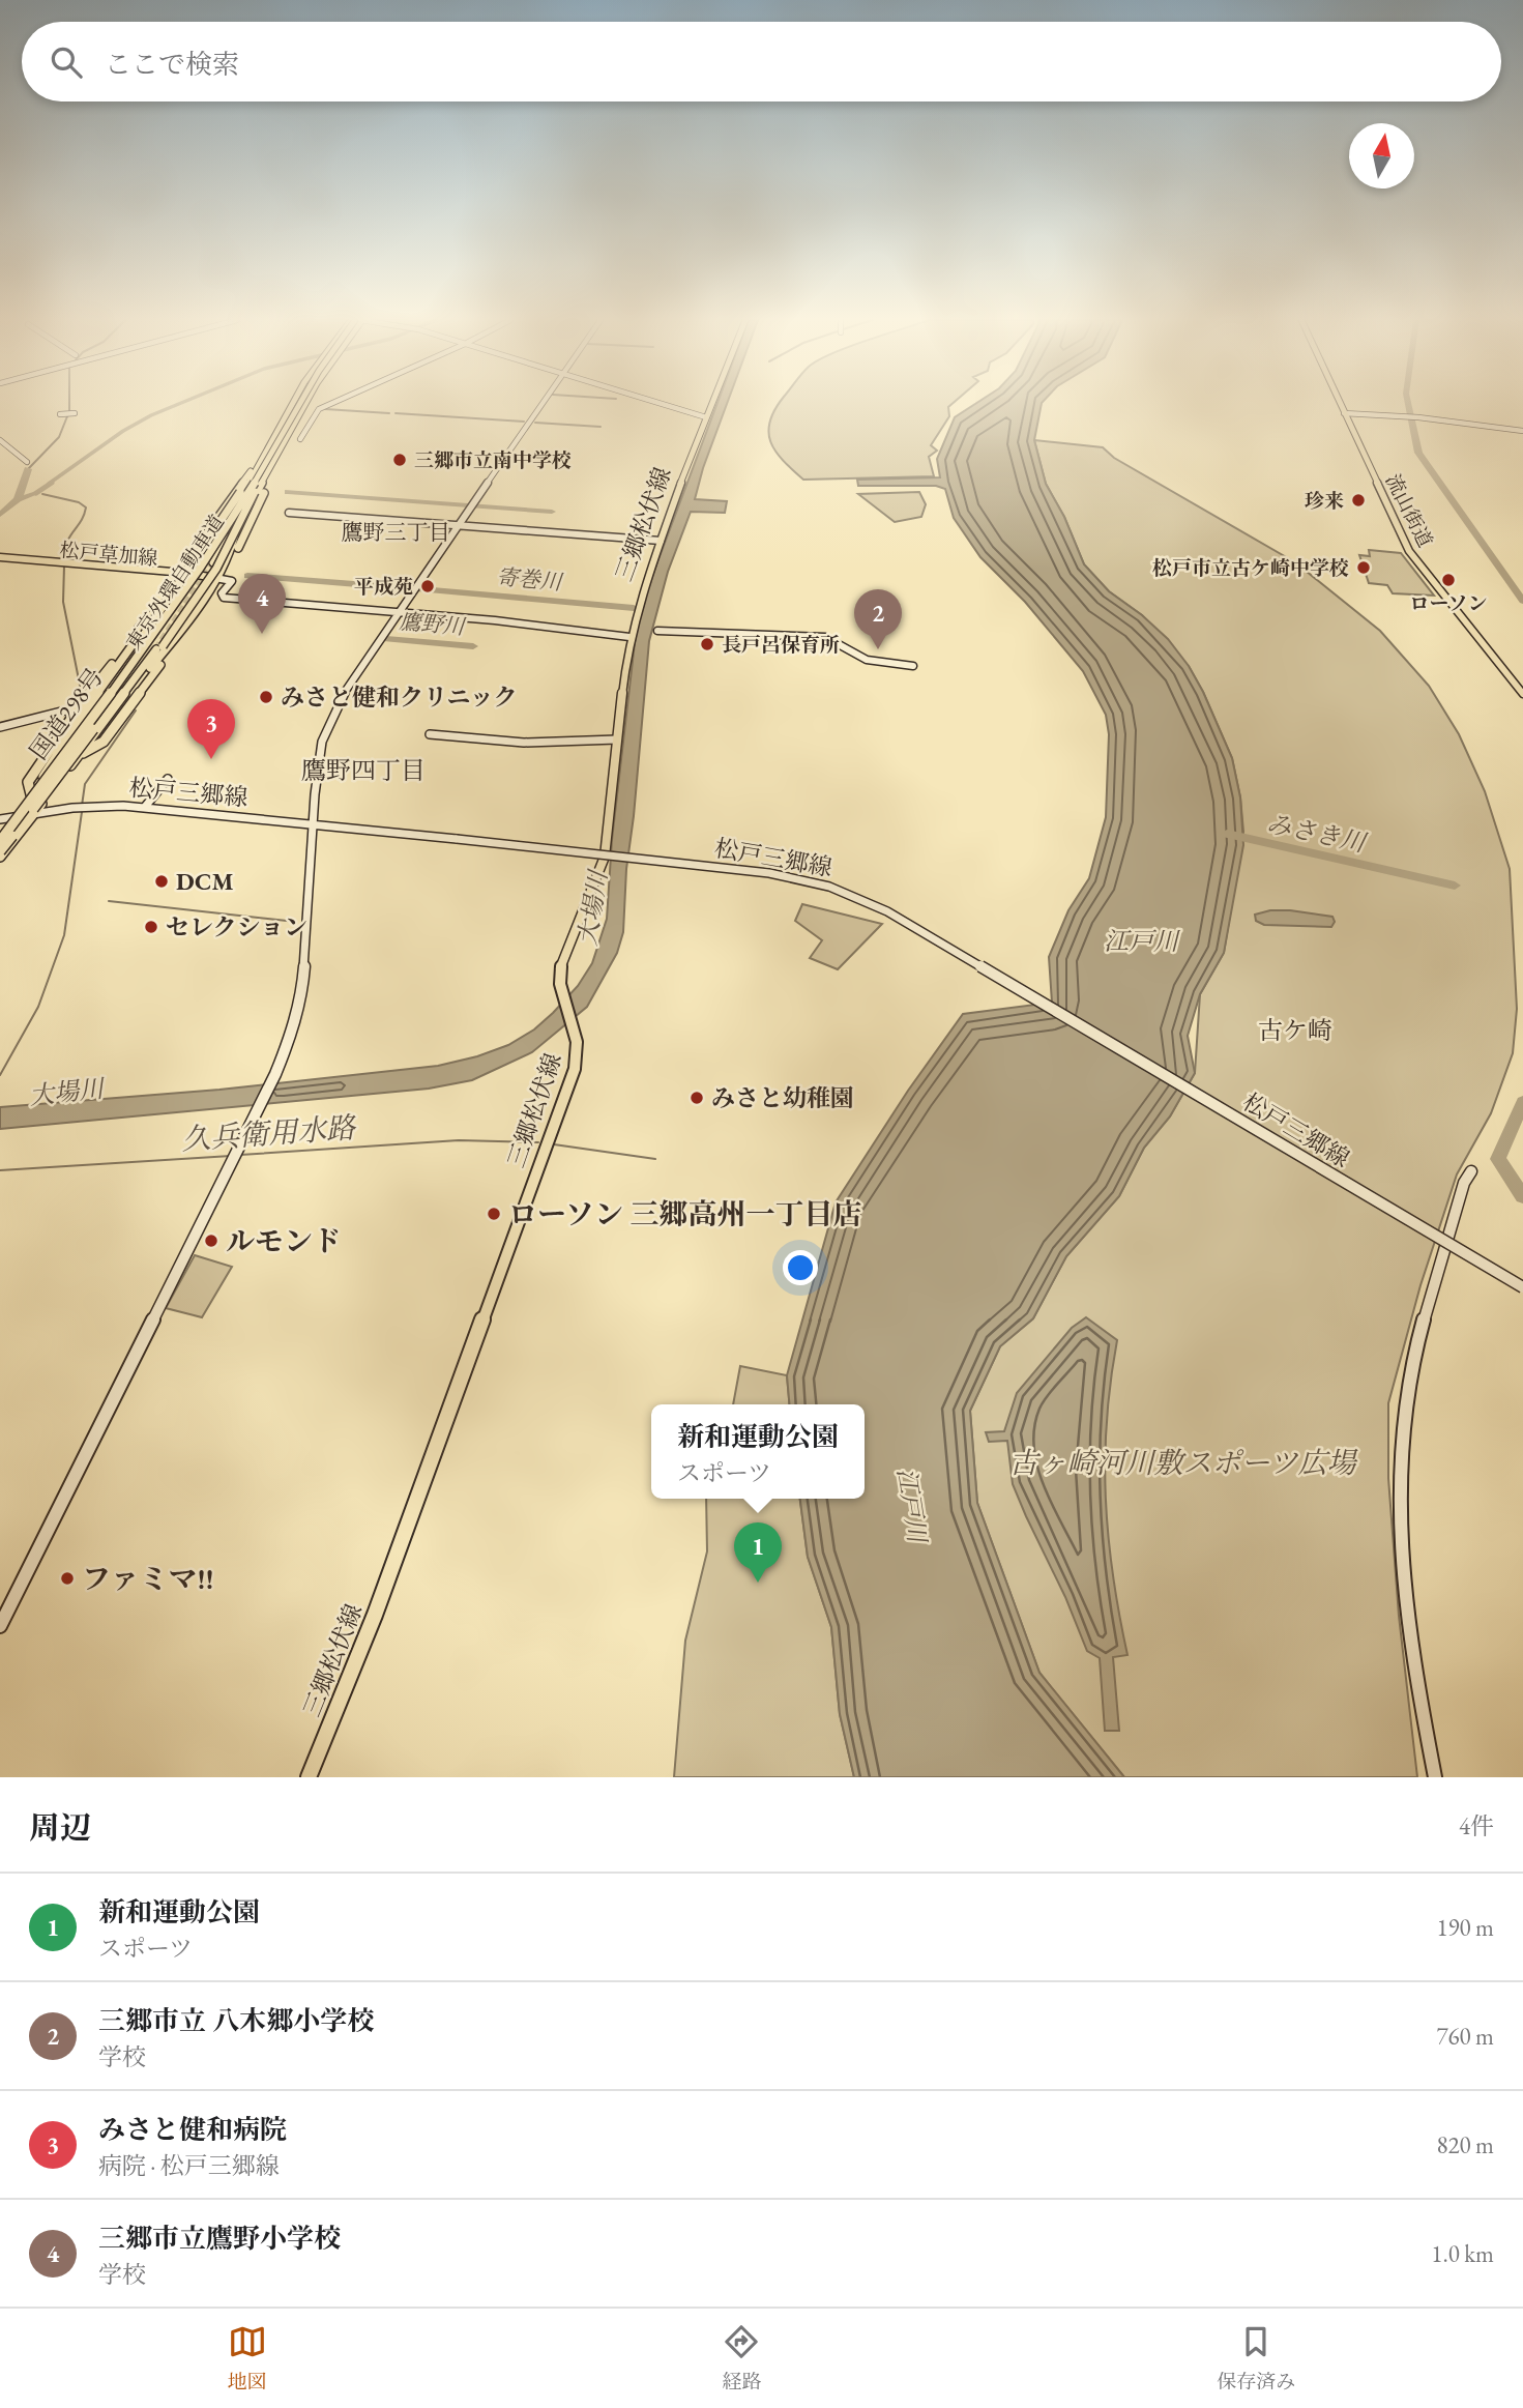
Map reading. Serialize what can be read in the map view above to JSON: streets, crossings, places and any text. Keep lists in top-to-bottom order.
{
  "streets": {
    "highway": ["東京外環自動車道", "国道298号"],
    "main road": ["流山街道", "三郷松伏線", "松戸草加線"],
    "street": ["松戸三郷線"]
  },
  "crossings": [
    ["松戸草加線", "国道298号"],
    ["東京外環自動車道", "国道298号"],
    ["国道298号", "松戸三郷線"]
  ],
  "districts": ["鷹野三丁目", "鷹野四丁目", "古ケ崎"],
  "water": [
    "寄巻川",
    "鷹野川",
    "みさき川",
    "大場川",
    "江戸川",
    "久兵衛用水路"
  ],
  "parks": ["古ヶ崎河川敷スポーツ広場"],
  "places": [
    "三郷市立南中学校",
    "珍来",
    "松戸市立古ケ崎中学校",
    "ローソン",
    "平成苑",
    "長戸呂保育所",
    "みさと健和クリニック",
    "DCM",
    "セレクション",
    "みさと幼稚園",
    "ローソン 三郷高州一丁目店",
    "ルモンド",
    "ファミマ!!"
  ],
  "north": "top",
  "page": {
    "search": "ここで検索",
    "pins": [
      "4",
      "2",
      "3",
      "1"
    ],
    "popup": ["新和運動公園", "スポーツ"],
    "heading": ["周辺", "4件"],
    "list": [
      {
        "mark": "1",
        "name": "新和運動公園",
        "note": "スポーツ",
        "value": "190 m"
      },
      {
        "mark": "2",
        "name": "三郷市立 八木郷小学校",
        "note": "学校",
        "value": "760 m"
      },
      {
        "mark": "3",
        "name": "みさと健和病院",
        "note": "病院 · 松戸三郷線",
        "value": "820 m"
      },
      {
        "mark": "4",
        "name": "三郷市立鷹野小学校",
        "note": "学校",
        "value": "1.0 km"
      }
    ],
    "nav": ["地図", "経路", "保存済み"]
  }
}
